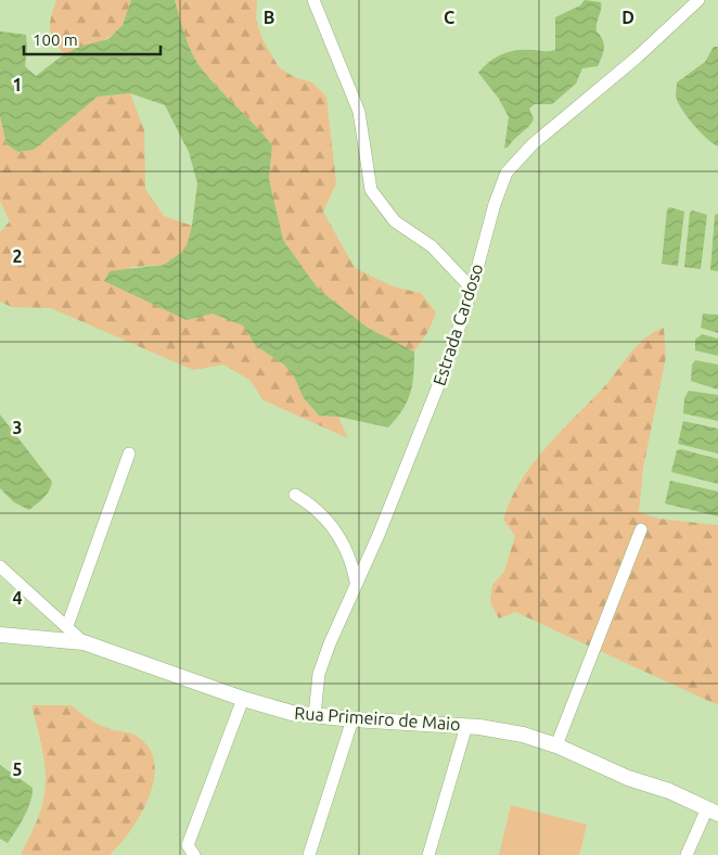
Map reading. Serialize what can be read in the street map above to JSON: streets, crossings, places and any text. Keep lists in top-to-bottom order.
{
  "streets": {
    "main road": ["Rua Primeiro de Maio"],
    "street": ["Estrada Cardoso"]
  },
  "crossings": [
    ["Estrada Cardoso", "Rua Primeiro de Maio"]
  ],
  "scale_bar": "100 m",
  "grid": {
    "columns": ["B", "C", "D"],
    "rows": [
      "1",
      "2",
      "3",
      "4",
      "5"
    ]
  }
}
